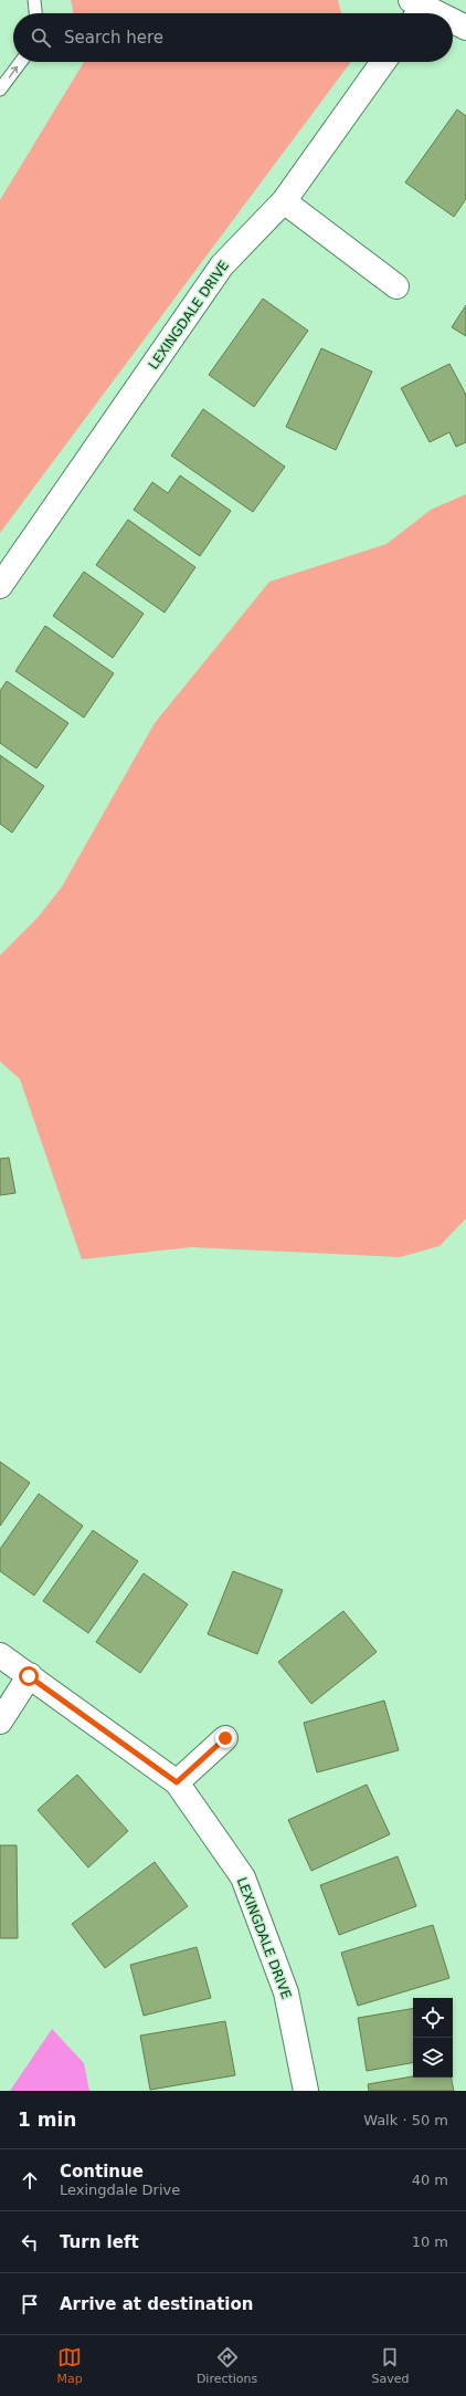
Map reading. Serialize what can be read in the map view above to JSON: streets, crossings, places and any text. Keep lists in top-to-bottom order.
{
  "streets": {
    "street": ["LEXINGDALE DRIVE"]
  },
  "page": {
    "search": "Search here",
    "heading": ["1 min", "Walk · 50 m"],
    "list": [
      ["Continue", "Lexingdale Drive", "40 m"],
      ["Turn left", "10 m"],
      "Arrive at destination"
    ],
    "nav": ["Map", "Directions", "Saved"]
  }
}
